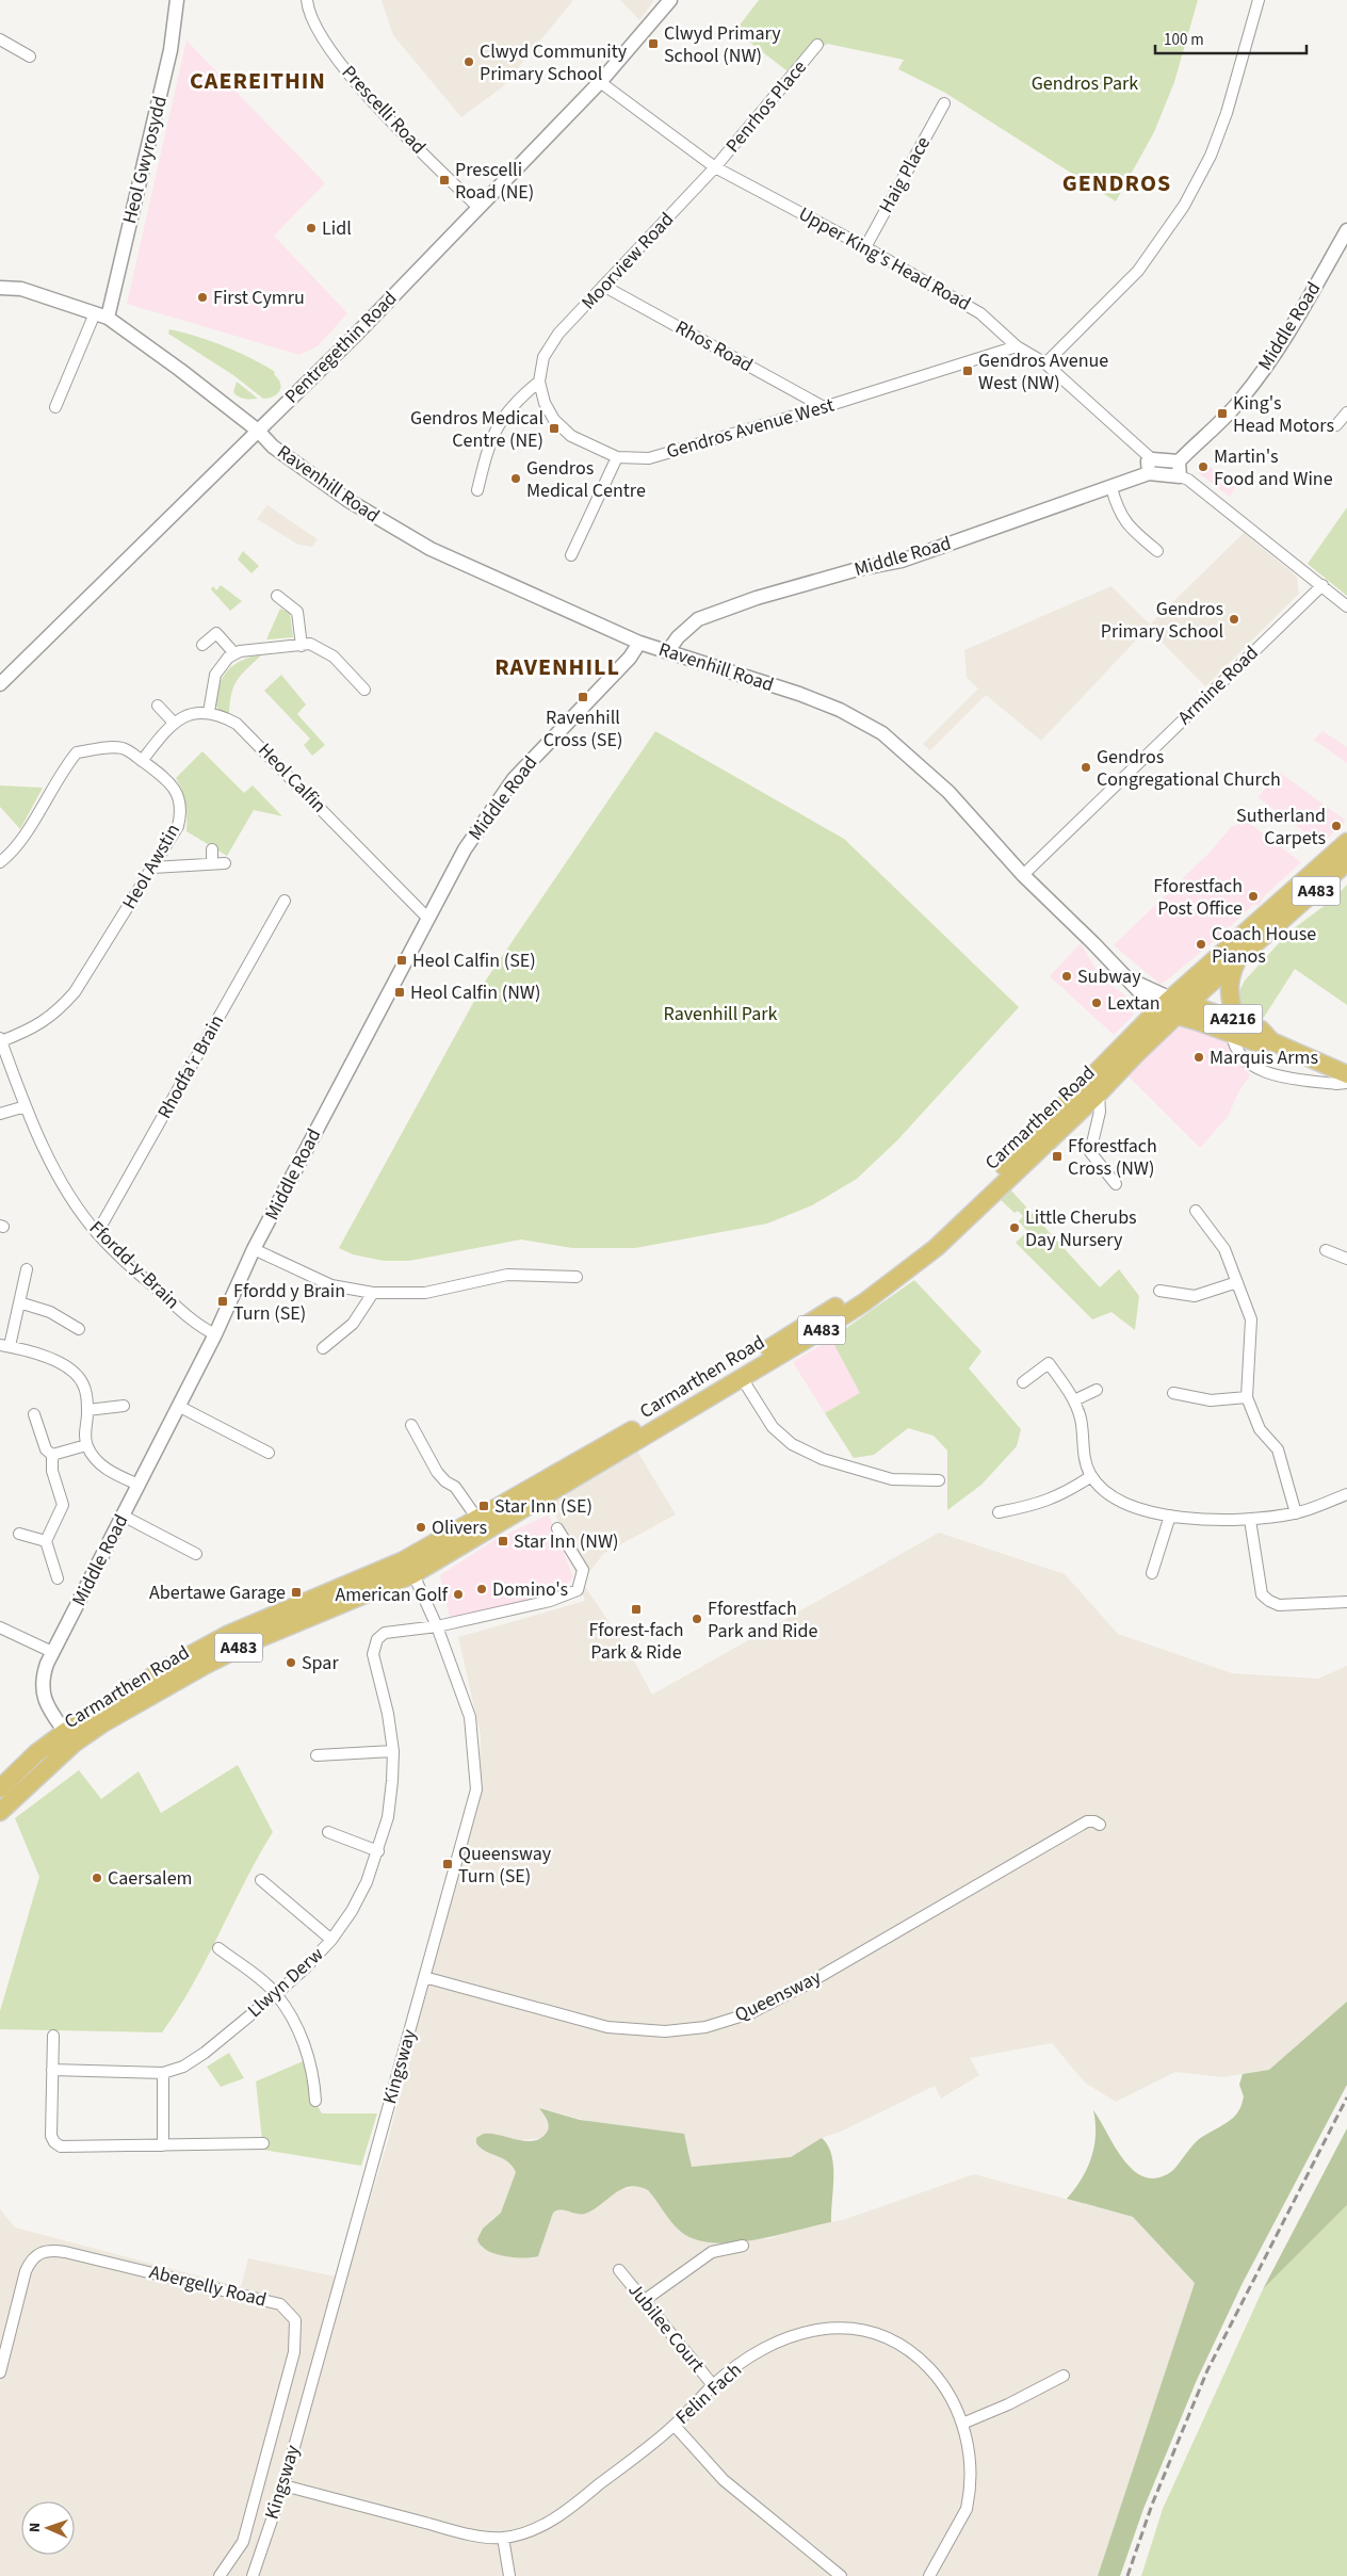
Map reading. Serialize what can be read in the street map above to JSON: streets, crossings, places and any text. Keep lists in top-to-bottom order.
{
  "streets": {
    "main road": ["A483", "A4216", "Carmarthen Road"],
    "street": [
      "Penrhos Place",
      "Prescelli Road",
      "Heol Gwyrosydd",
      "Haig Place",
      "Upper King's Head Road",
      "Moorview Road",
      "Middle Road",
      "Rhos Road",
      "Pentregethin Road",
      "Gendros Avenue West",
      "Ravenhill Road",
      "Armine Road",
      "Heol Calfin",
      "Heol Awstin",
      "Rhodfa'r Brain",
      "Ffordd-y-Brain",
      "Llwyn Derw",
      "Queensway",
      "Kingsway",
      "Abergelly Road",
      "Jubilee Court",
      "Felin Fach"
    ]
  },
  "crossings": [
    ["Penrhos Place", "Upper King's Head Road"],
    ["Penrhos Place", "Moorview Road"],
    ["Prescelli Road", "Pentregethin Road"],
    ["Heol Gwyrosydd", "Ravenhill Road"],
    ["Haig Place", "Upper King's Head Road"],
    ["Upper King's Head Road", "Moorview Road"],
    ["Upper King's Head Road", "Pentregethin Road"],
    ["Upper King's Head Road", "Gendros Avenue West"],
    ["Moorview Road", "Rhos Road"],
    ["Moorview Road", "Gendros Avenue West"],
    ["Middle Road", "Ravenhill Road"],
    ["Middle Road", "Heol Calfin"],
    ["Middle Road", "Carmarthen Road"],
    ["Middle Road", "Ffordd-y-Brain"],
    ["Rhos Road", "Gendros Avenue West"],
    ["Pentregethin Road", "Ravenhill Road"],
    ["Ravenhill Road", "Armine Road"],
    ["Ravenhill Road", "A4216"],
    ["Ravenhill Road", "Carmarthen Road"],
    ["Heol Awstin", "Ffordd-y-Brain"],
    ["A483", "A4216"],
    ["A4216", "Carmarthen Road"],
    ["Rhodfa'r Brain", "Ffordd-y-Brain"],
    ["Carmarthen Road", "Kingsway"],
    ["Llwyn Derw", "Kingsway"],
    ["Queensway", "Kingsway"],
    ["Kingsway", "Felin Fach"],
    ["Jubilee Court", "Felin Fach"]
  ],
  "districts": ["CAEREITHIN", "GENDROS", "RAVENHILL"],
  "parks": ["Gendros Park", "Ravenhill Park"],
  "places": {
    "transit": [
      "Clwyd Primary School (NW)",
      "Prescelli Road (NE)",
      "Gendros Avenue West (NW)",
      "King's Head Motors",
      "Gendros Medical Centre (NE)",
      "Ravenhill Cross (SE)",
      "Heol Calfin (SE)",
      "Heol Calfin (NW)",
      "Fforestfach Cross (NW)",
      "Ffordd y Brain Turn (SE)",
      "Star Inn (SE)",
      "Star Inn (NW)",
      "Abertawe Garage",
      "Fforest-fach Park & Ride",
      "Queensway Turn (SE)"
    ],
    "other": [
      "Clwyd Community Primary School",
      "Lidl",
      "First Cymru",
      "Martin's Food and Wine",
      "Gendros Medical Centre",
      "Gendros Primary School",
      "Gendros Congregational Church",
      "Sutherland Carpets",
      "Fforestfach Post Office",
      "Coach House Pianos",
      "Subway",
      "Lextan",
      "Marquis Arms",
      "Little Cherubs Day Nursery",
      "Olivers",
      "Domino's",
      "American Golf",
      "Fforestfach Park and Ride",
      "Spar",
      "Caersalem"
    ]
  },
  "scale_bar": "100 m",
  "north": "left"
}
